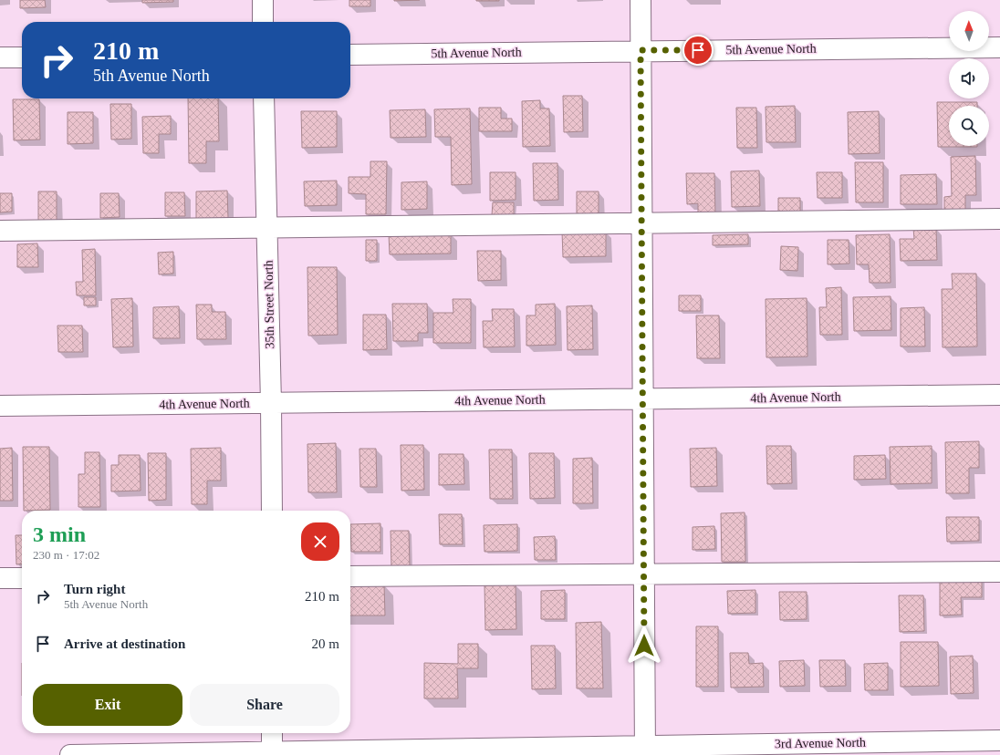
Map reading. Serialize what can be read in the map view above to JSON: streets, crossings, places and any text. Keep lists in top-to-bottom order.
{
  "streets": {
    "street": [
      "5th Avenue North",
      "35th Street North",
      "4th Avenue North",
      "3rd Avenue North"
    ]
  },
  "crossings": [
    ["35th Street North", "4th Avenue North"]
  ],
  "north": "top",
  "page": {
    "turn": ["210 m", "5th Avenue North"],
    "heading": ["3 min", "230 m · 17:02"],
    "list": [
      {
        "name": "Turn right",
        "note": "5th Avenue North",
        "value": "210 m"
      },
      {
        "name": "Arrive at destination",
        "value": "20 m"
      }
    ],
    "buttons": ["Exit", "Share"]
  }
}
